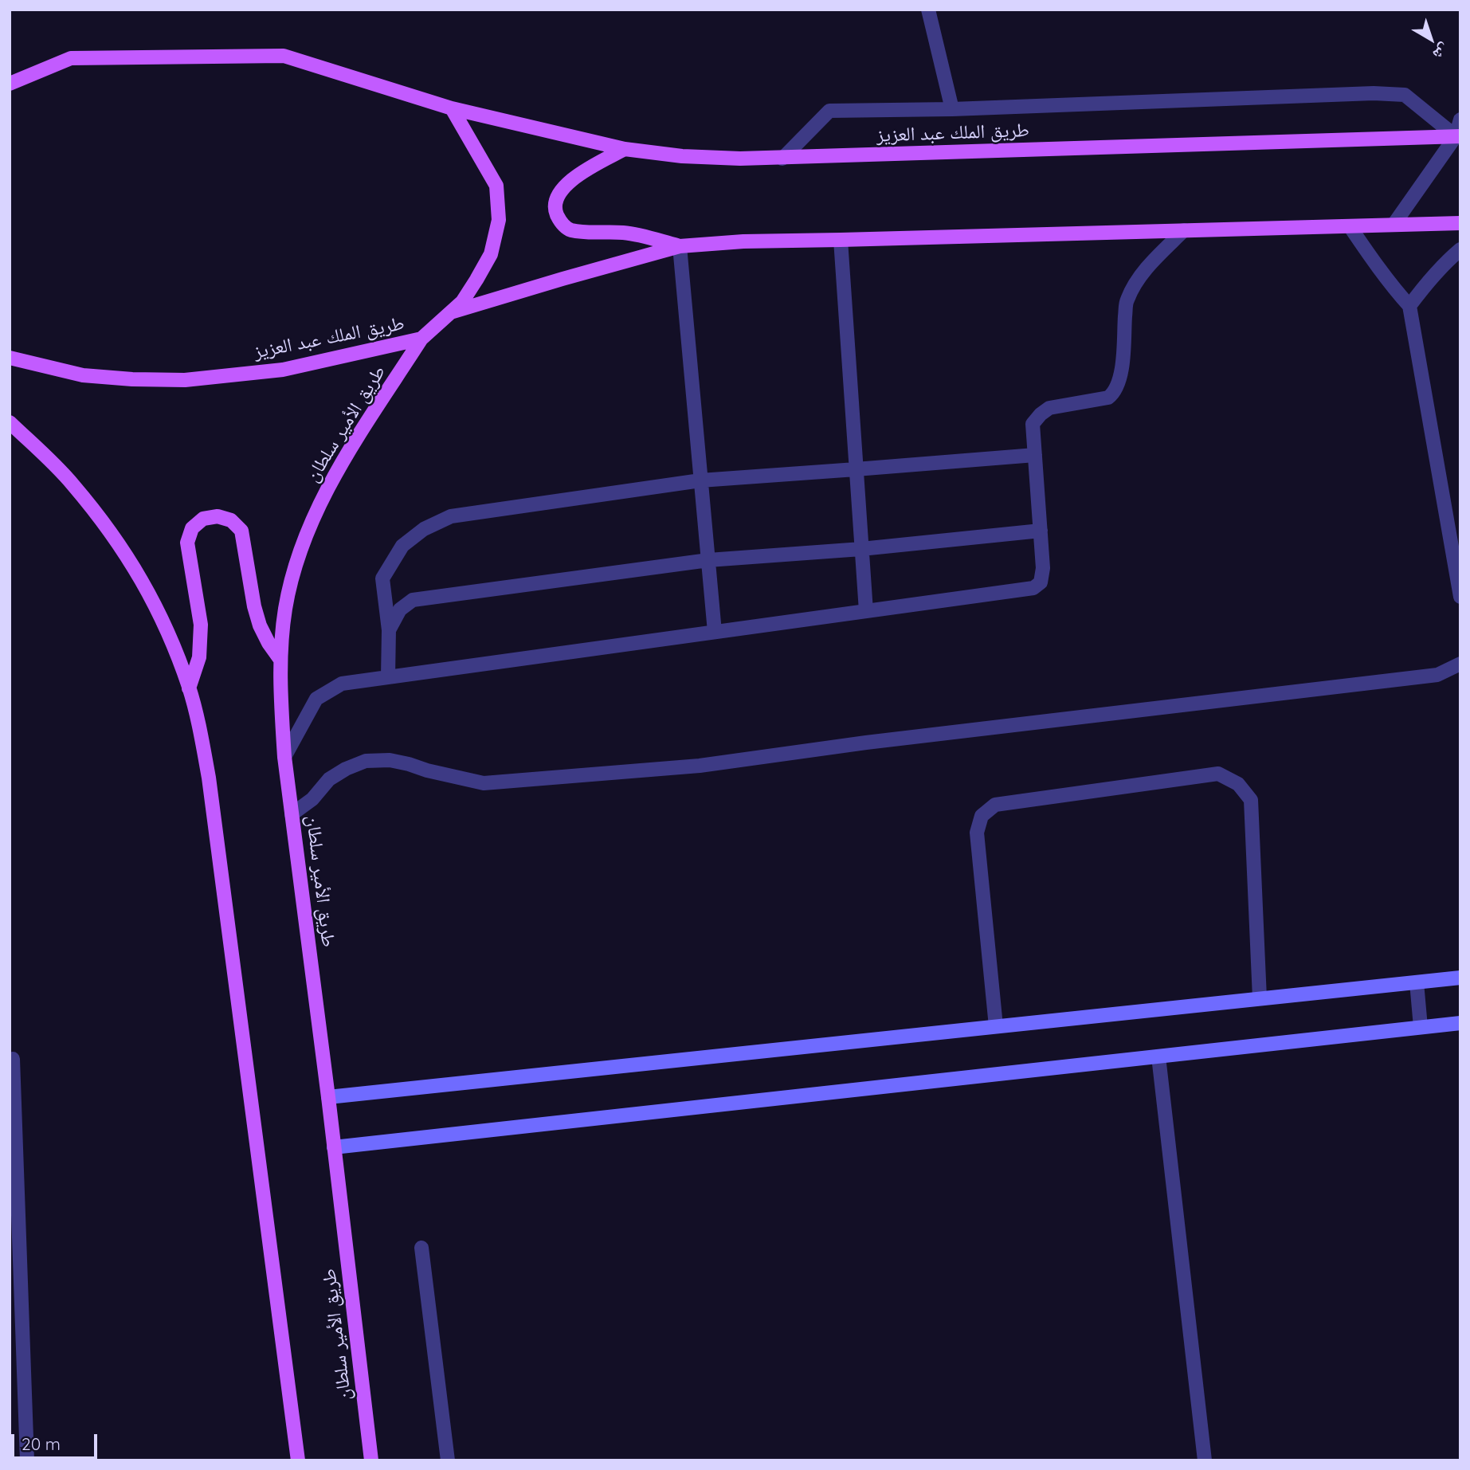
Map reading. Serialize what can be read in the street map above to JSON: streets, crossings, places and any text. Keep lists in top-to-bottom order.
{
  "streets": {
    "main road": ["طريق الملك عبد العزيز", "طريق الأمير سلطان"]
  },
  "crossings": [
    ["طريق الملك عبد العزيز", "طريق الأمير سلطان"]
  ],
  "scale_bar": "20 m",
  "north": "bottom right"
}
